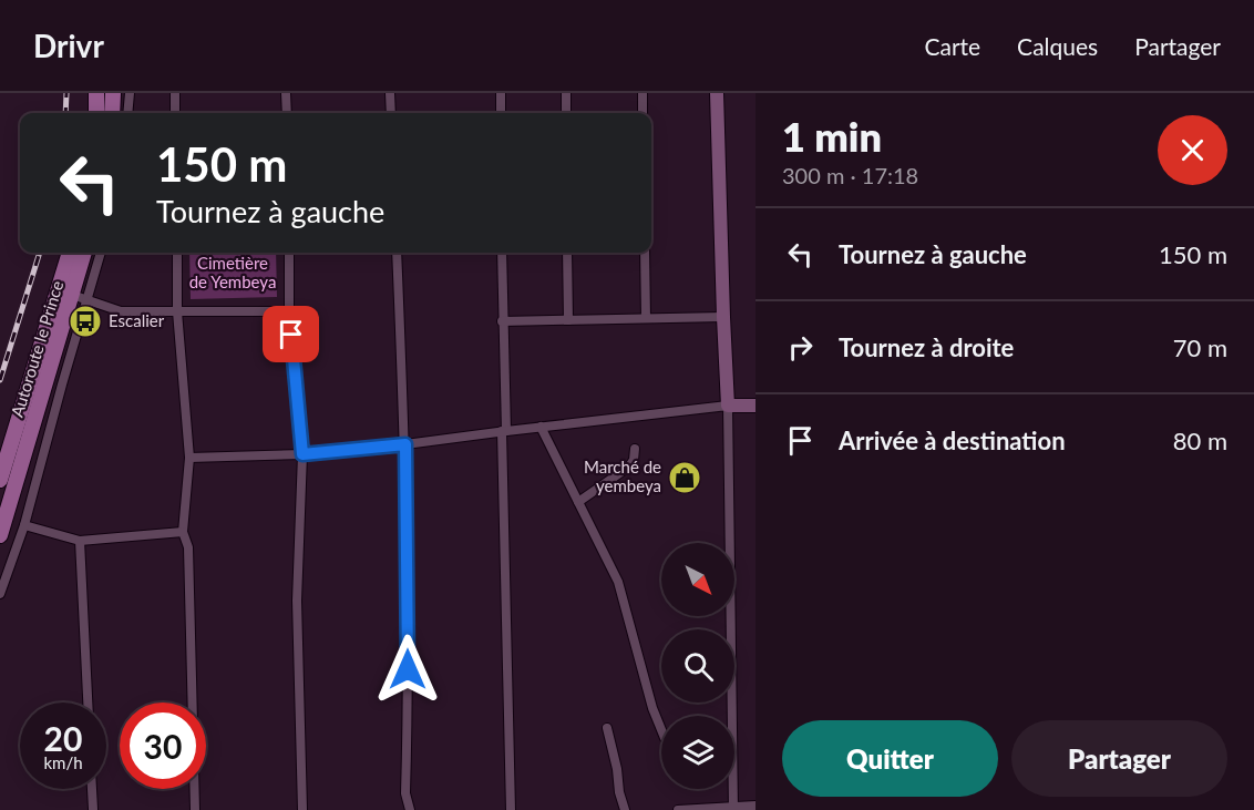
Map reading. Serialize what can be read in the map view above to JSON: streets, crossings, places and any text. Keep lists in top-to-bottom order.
{
  "streets": {
    "main road": ["Autoroute le Prince"]
  },
  "parks": ["Cimetière de Yembeya"],
  "places": {
    "bus stop": ["Escalier"],
    "shop": ["Marché de yembeya"]
  },
  "north": "bottom right",
  "page": {
    "header": "Drivr",
    "nav": ["Carte", "Calques", "Partager"],
    "heading": ["1 min", "300 m · 17:18"],
    "turn": ["150 m", "Tournez à gauche"],
    "list": [
      {
        "name": "Tournez à gauche",
        "value": "150 m"
      },
      {
        "name": "Tournez à droite",
        "value": "70 m"
      },
      {
        "name": "Arrivée à destination",
        "value": "80 m"
      }
    ],
    "speed": "20 km/h",
    "limit": "30",
    "buttons": ["Quitter", "Partager"]
  }
}
